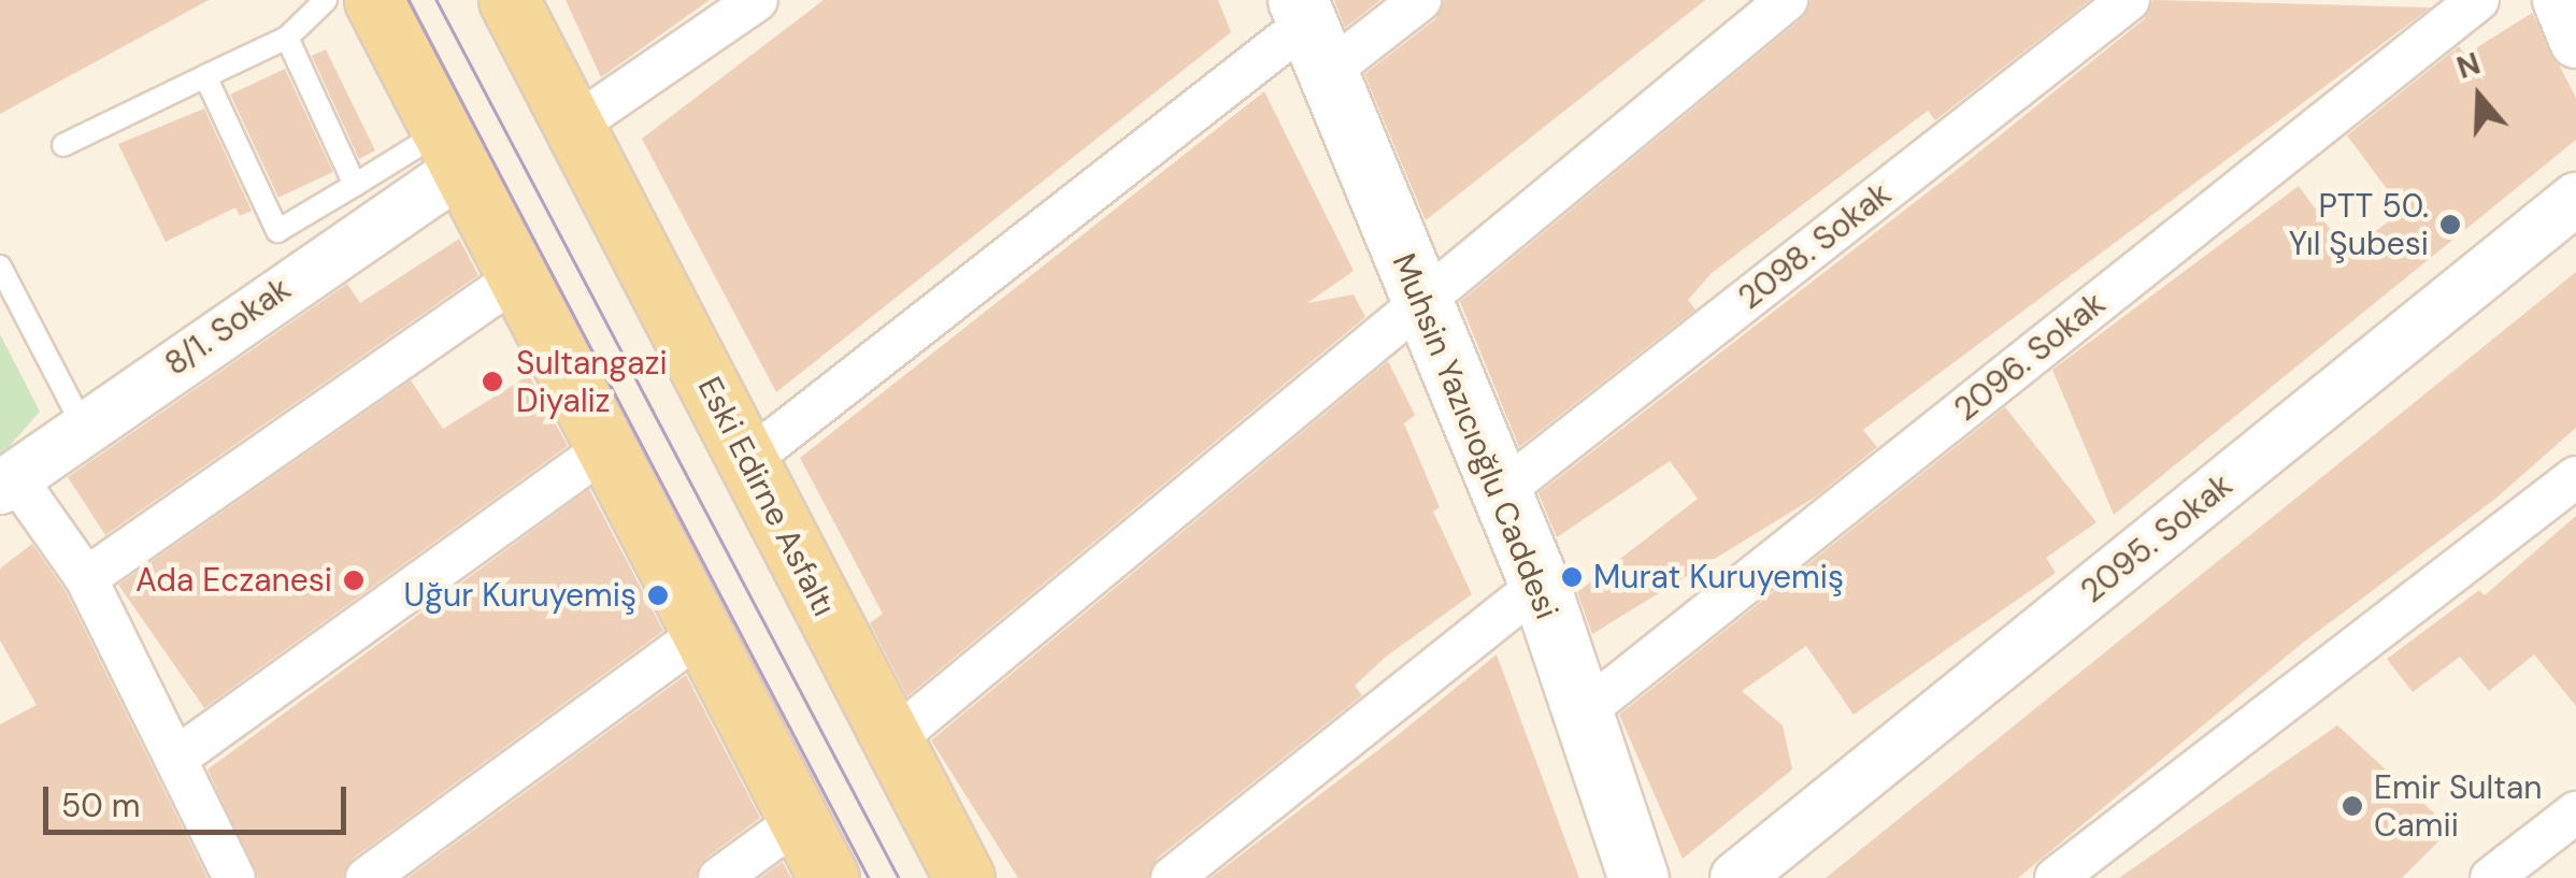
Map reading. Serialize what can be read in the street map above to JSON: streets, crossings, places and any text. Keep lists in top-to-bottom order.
{
  "streets": {
    "main road": ["Muhsin Yazıcıoğlu Caddesi", "Eski Edirne Asfaltı"],
    "street": [
      "2098. Sokak",
      "8/1. Sokak",
      "2096. Sokak",
      "2095. Sokak"
    ]
  },
  "crossings": [
    ["2098. Sokak", "Muhsin Yazıcıoğlu Caddesi"],
    ["2096. Sokak", "Muhsin Yazıcıoğlu Caddesi"]
  ],
  "places": [
    "PTT 50. Yıl Şubesi",
    "Sultangazi Diyaliz",
    "Murat Kuruyemiş",
    "Ada Eczanesi",
    "Uğur Kuruyemiş",
    "Emir Sultan Camii"
  ],
  "scale_bar": "50 m",
  "north": "top"
}
